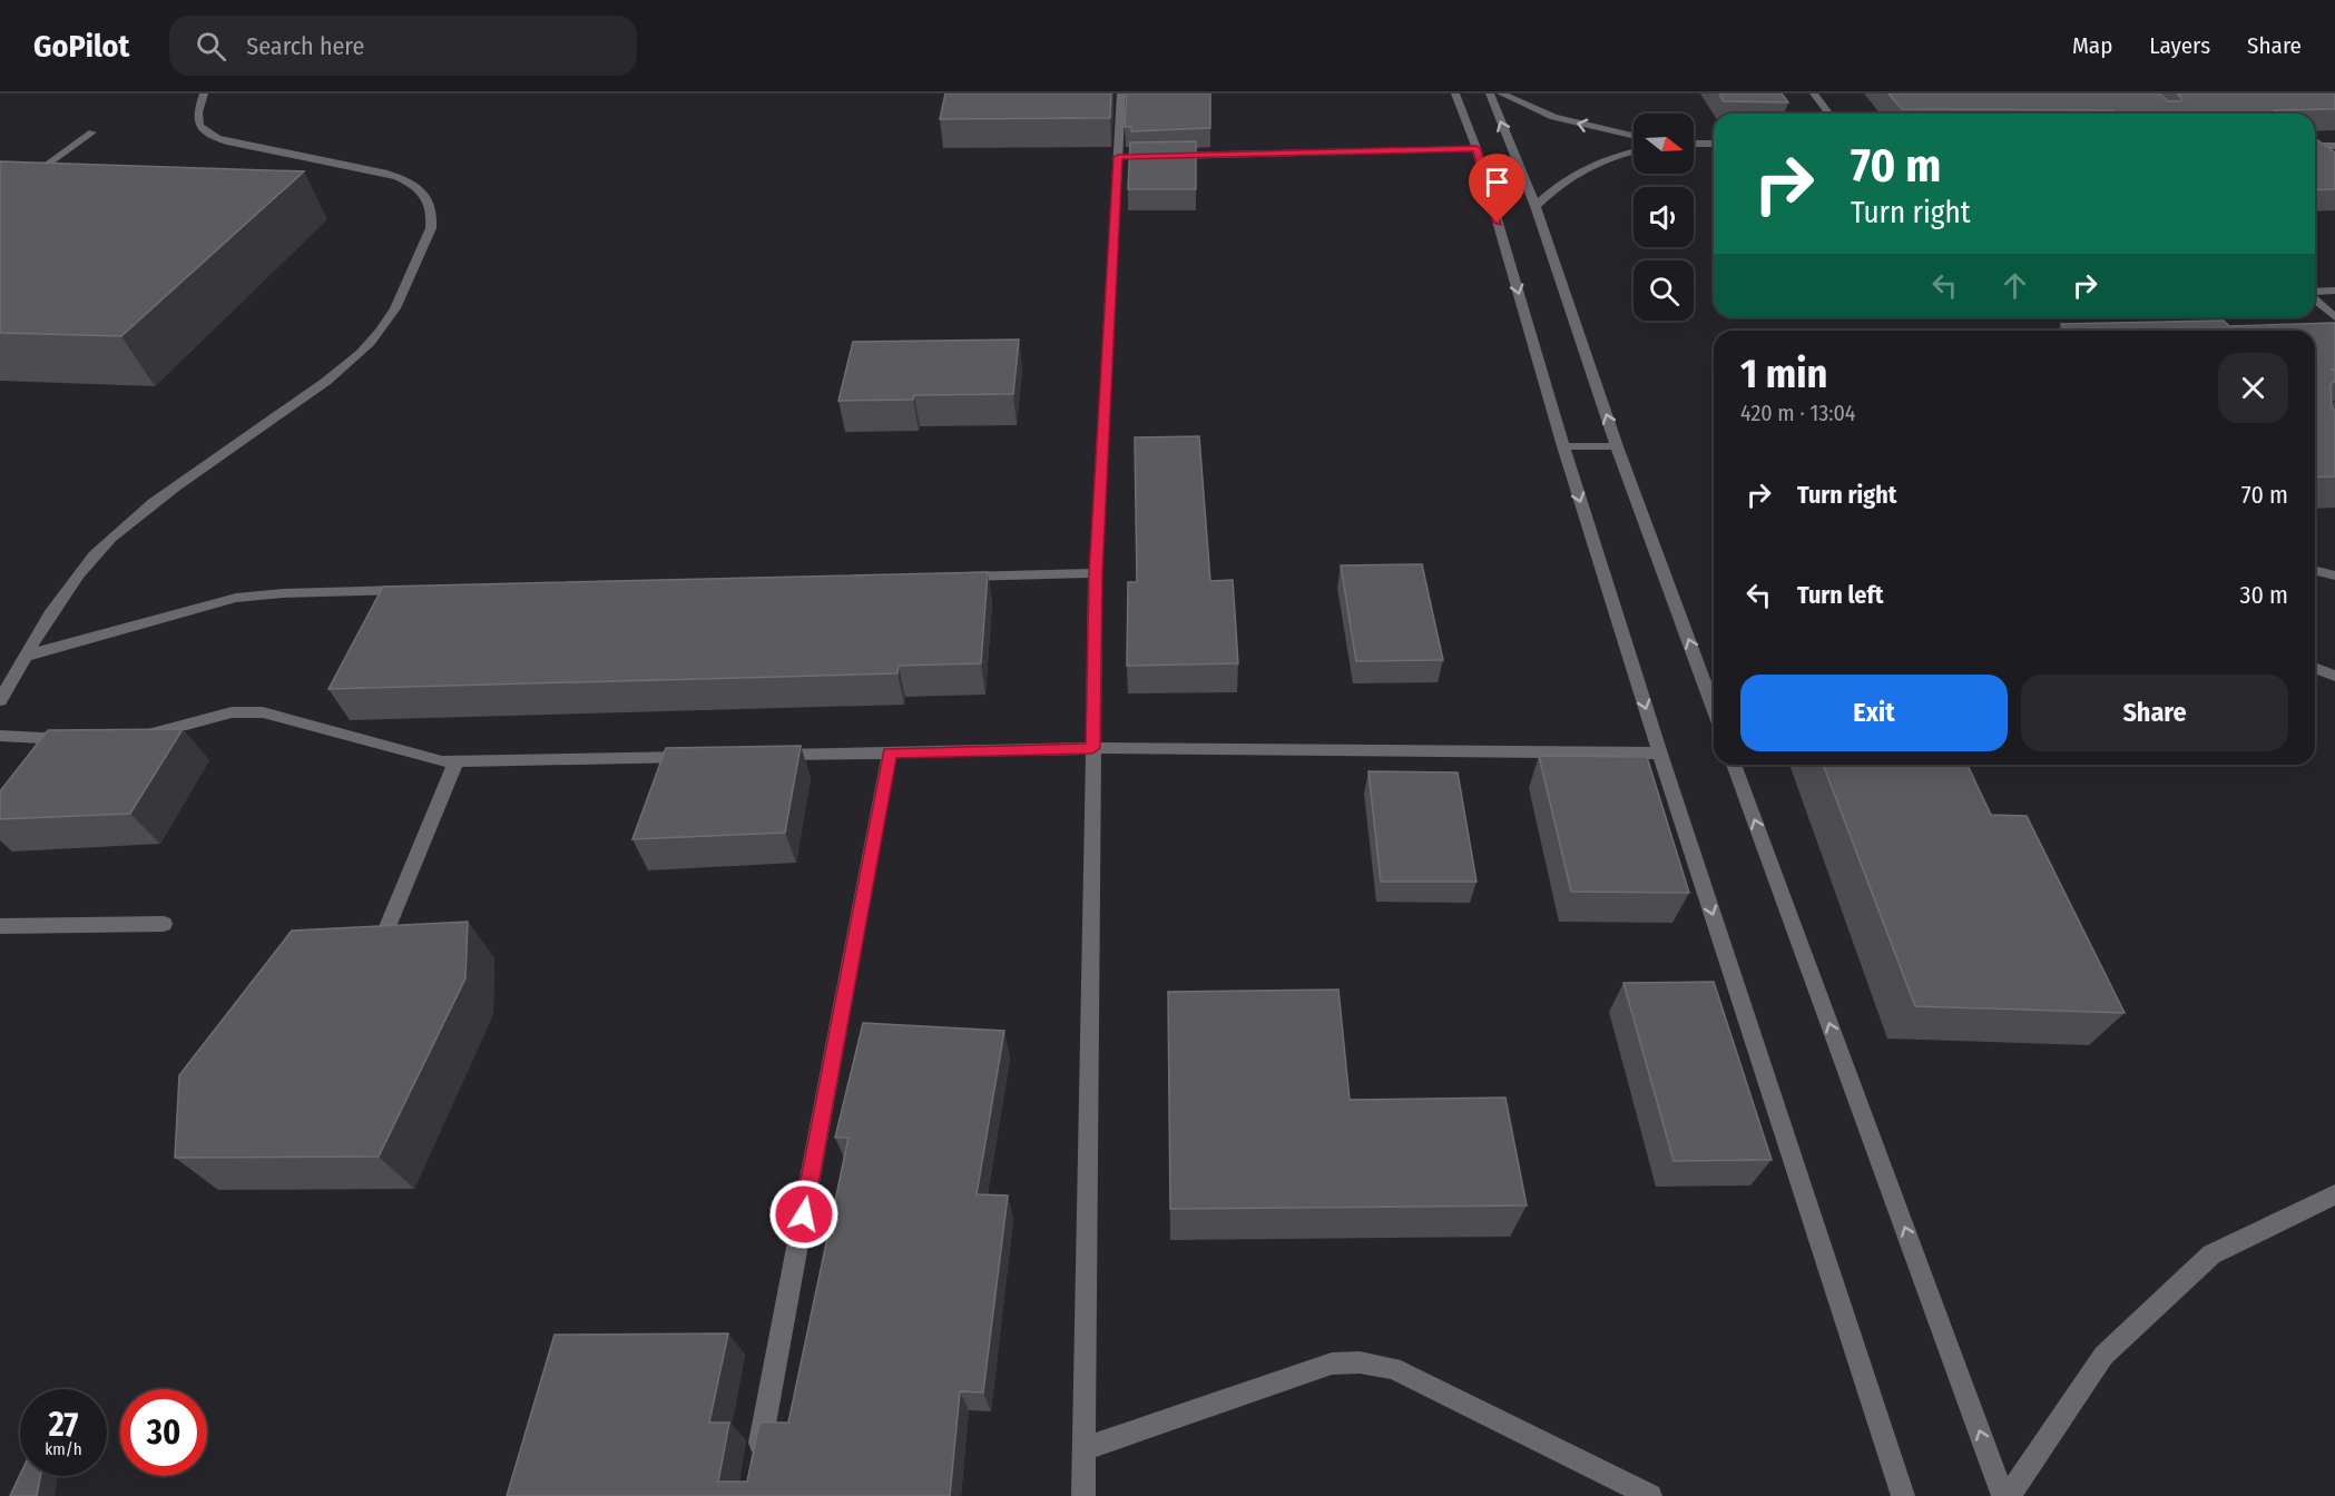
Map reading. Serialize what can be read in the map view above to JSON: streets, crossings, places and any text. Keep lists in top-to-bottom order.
{
  "north": "right",
  "page": {
    "header": "GoPilot",
    "search": "Search here",
    "nav": ["Map", "Layers", "Share"],
    "turn": ["70 m", "Turn right"],
    "heading": ["1 min", "420 m · 13:04"],
    "list": [
      {
        "name": "Turn right",
        "value": "70 m"
      },
      {
        "name": "Turn left",
        "value": "30 m"
      }
    ],
    "buttons": ["Exit", "Share"],
    "speed": "27 km/h",
    "limit": "30"
  }
}
